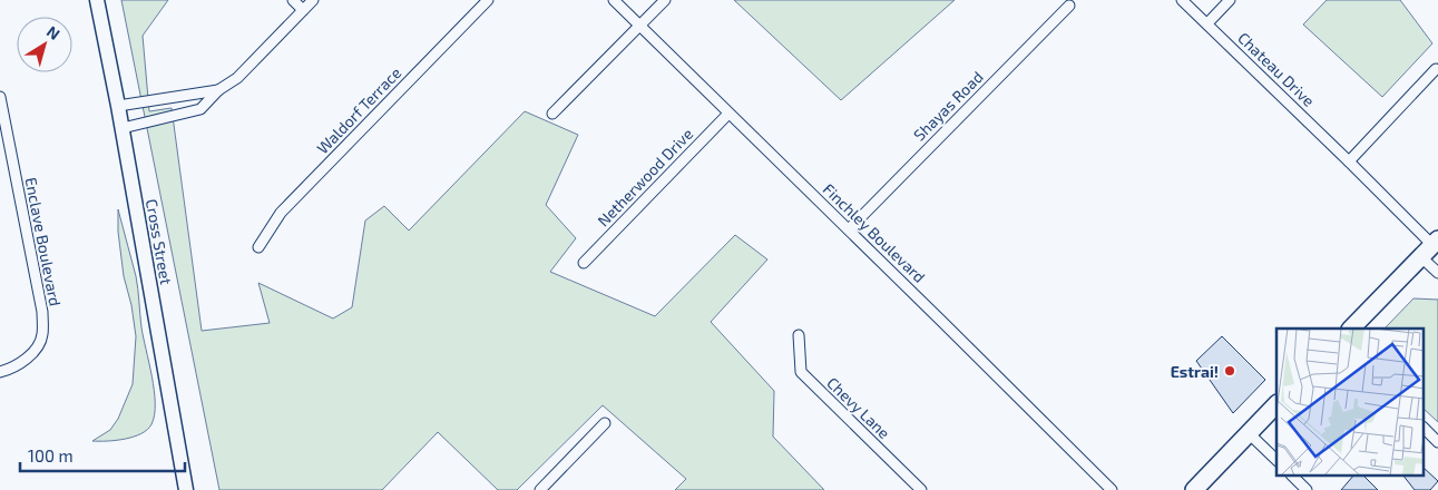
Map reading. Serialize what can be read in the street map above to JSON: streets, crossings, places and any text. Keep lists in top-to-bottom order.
{
  "streets": {
    "main road": ["Cross Street"],
    "street": [
      "Chateau Drive",
      "Shayas Road",
      "Waldorf Terrace",
      "Netherwood Drive",
      "Finchley Boulevard",
      "Enclave Boulevard",
      "Chevy Lane"
    ]
  },
  "crossings": [
    ["Shayas Road", "Finchley Boulevard"],
    ["Netherwood Drive", "Finchley Boulevard"]
  ],
  "places": ["Estrai!"],
  "scale_bar": "100 m",
  "north": "top right"
}
